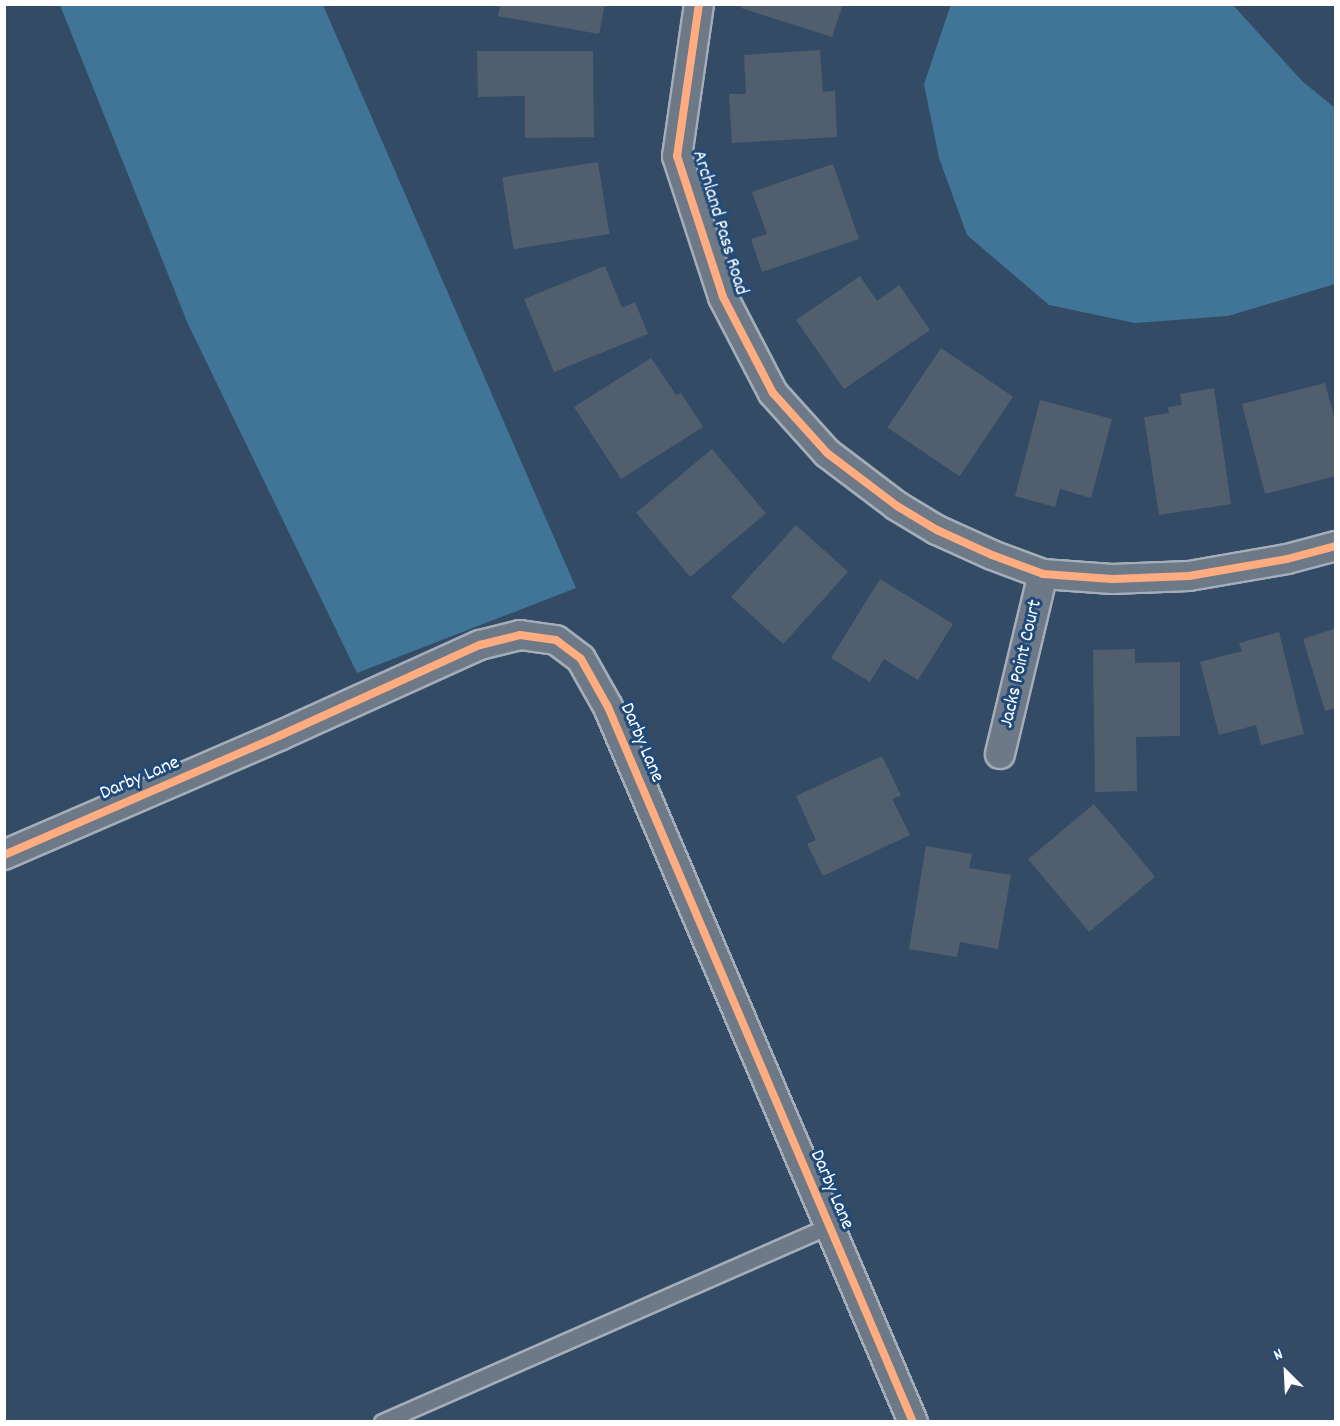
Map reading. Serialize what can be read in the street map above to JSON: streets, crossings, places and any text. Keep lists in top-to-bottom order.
{
  "streets": {
    "street": ["Archland Pass Road", "Jacks Point Court", "Darby Lane"]
  },
  "crossings": [
    ["Archland Pass Road", "Jacks Point Court"]
  ],
  "north": "top left"
}
